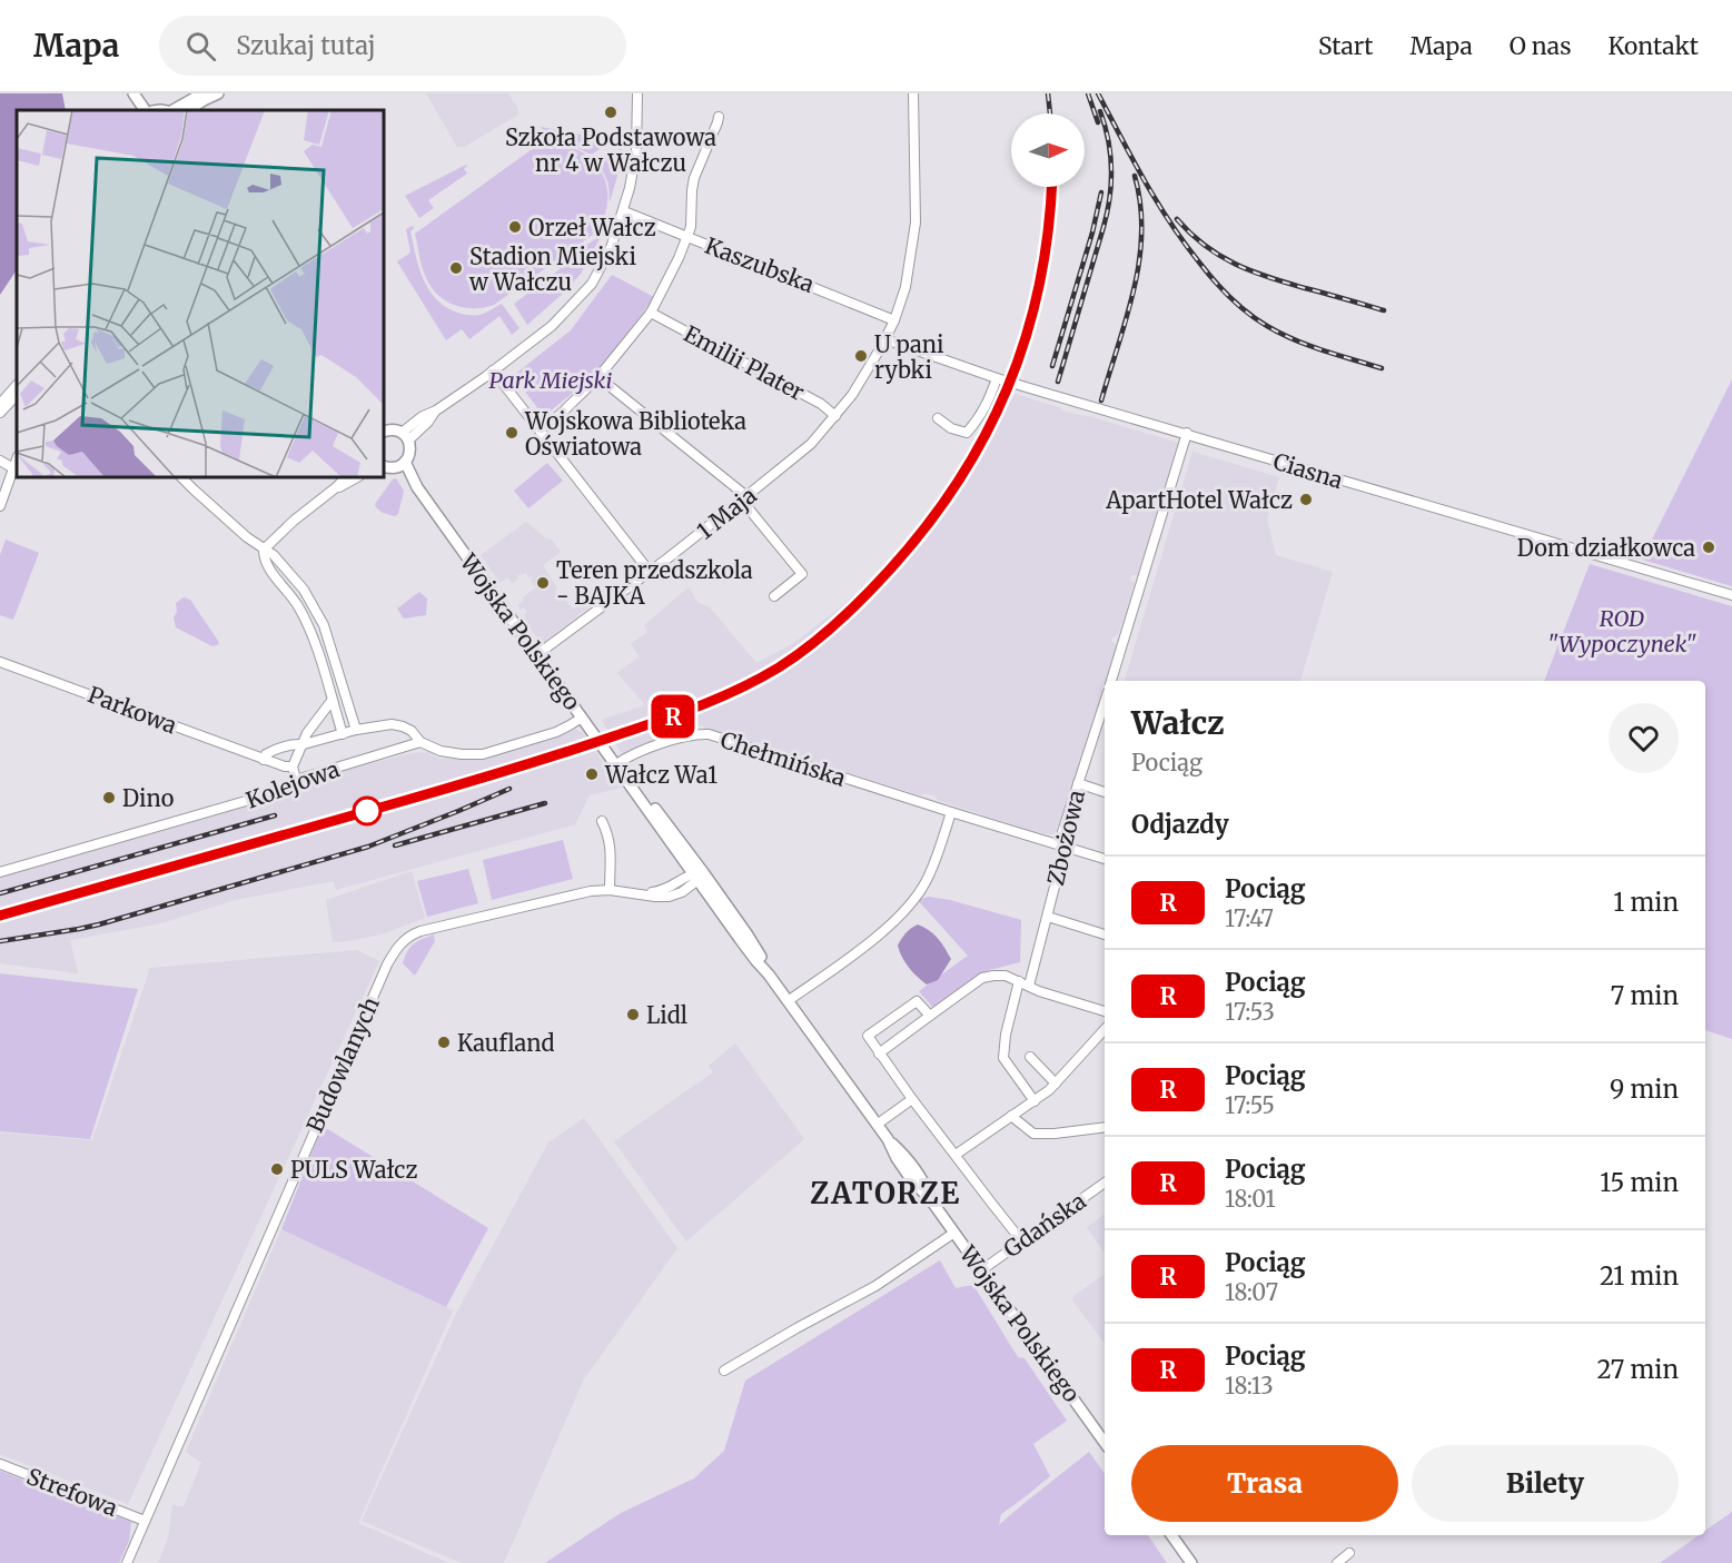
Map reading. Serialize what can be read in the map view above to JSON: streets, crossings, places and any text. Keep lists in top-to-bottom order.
{
  "streets": {
    "main road": ["Wojska Polskiego"],
    "street": [
      "Kaszubska",
      "Emilii Plater",
      "Ciasna",
      "1 Maja",
      "Parkowa",
      "Chełmińska",
      "Kolejowa",
      "Zbożowa",
      "Budowlanych",
      "Gdańska",
      "Strefowa"
    ]
  },
  "crossings": [
    ["Kaszubska", "1 Maja"],
    ["Emilii Plater", "1 Maja"],
    ["Ciasna", "1 Maja"],
    ["1 Maja", "Wojska Polskiego"],
    ["Wojska Polskiego", "Chełmińska"],
    ["Wojska Polskiego", "Budowlanych"],
    ["Wojska Polskiego", "Gdańska"],
    ["Chełmińska", "Zbożowa"],
    ["Budowlanych", "Strefowa"]
  ],
  "districts": ["ZATORZE"],
  "parks": ["Park Miejski", "ROD \"Wypoczynek\""],
  "places": [
    "Szkoła Podstawowa nr 4 w Wałczu",
    "Orzeł Wałcz",
    "Stadion Miejski w Wałczu",
    "U pani rybki",
    "Wojskowa Biblioteka Oświatowa",
    "ApartHotel Wałcz",
    "Dom działkowca",
    "Teren przedszkola - BAJKA",
    "Wałcz Wa1",
    "Dino",
    "Lidl",
    "Kaufland",
    "PULS Wałcz"
  ],
  "north": "right",
  "page": {
    "header": "Mapa",
    "search": "Szukaj tutaj",
    "nav": [
      "Start",
      "Mapa",
      "O nas",
      "Kontakt"
    ],
    "on_map": "R",
    "heading": [
      ["Wałcz", "Pociąg"],
      "Odjazdy"
    ],
    "list": [
      {
        "mark": "R",
        "name": "Pociąg",
        "note": "17:47",
        "value": "1 min"
      },
      {
        "mark": "R",
        "name": "Pociąg",
        "note": "17:53",
        "value": "7 min"
      },
      {
        "mark": "R",
        "name": "Pociąg",
        "note": "17:55",
        "value": "9 min"
      },
      {
        "mark": "R",
        "name": "Pociąg",
        "note": "18:01",
        "value": "15 min"
      },
      {
        "mark": "R",
        "name": "Pociąg",
        "note": "18:07",
        "value": "21 min"
      },
      {
        "mark": "R",
        "name": "Pociąg",
        "note": "18:13",
        "value": "27 min"
      }
    ],
    "buttons": ["Trasa", "Bilety"]
  }
}
